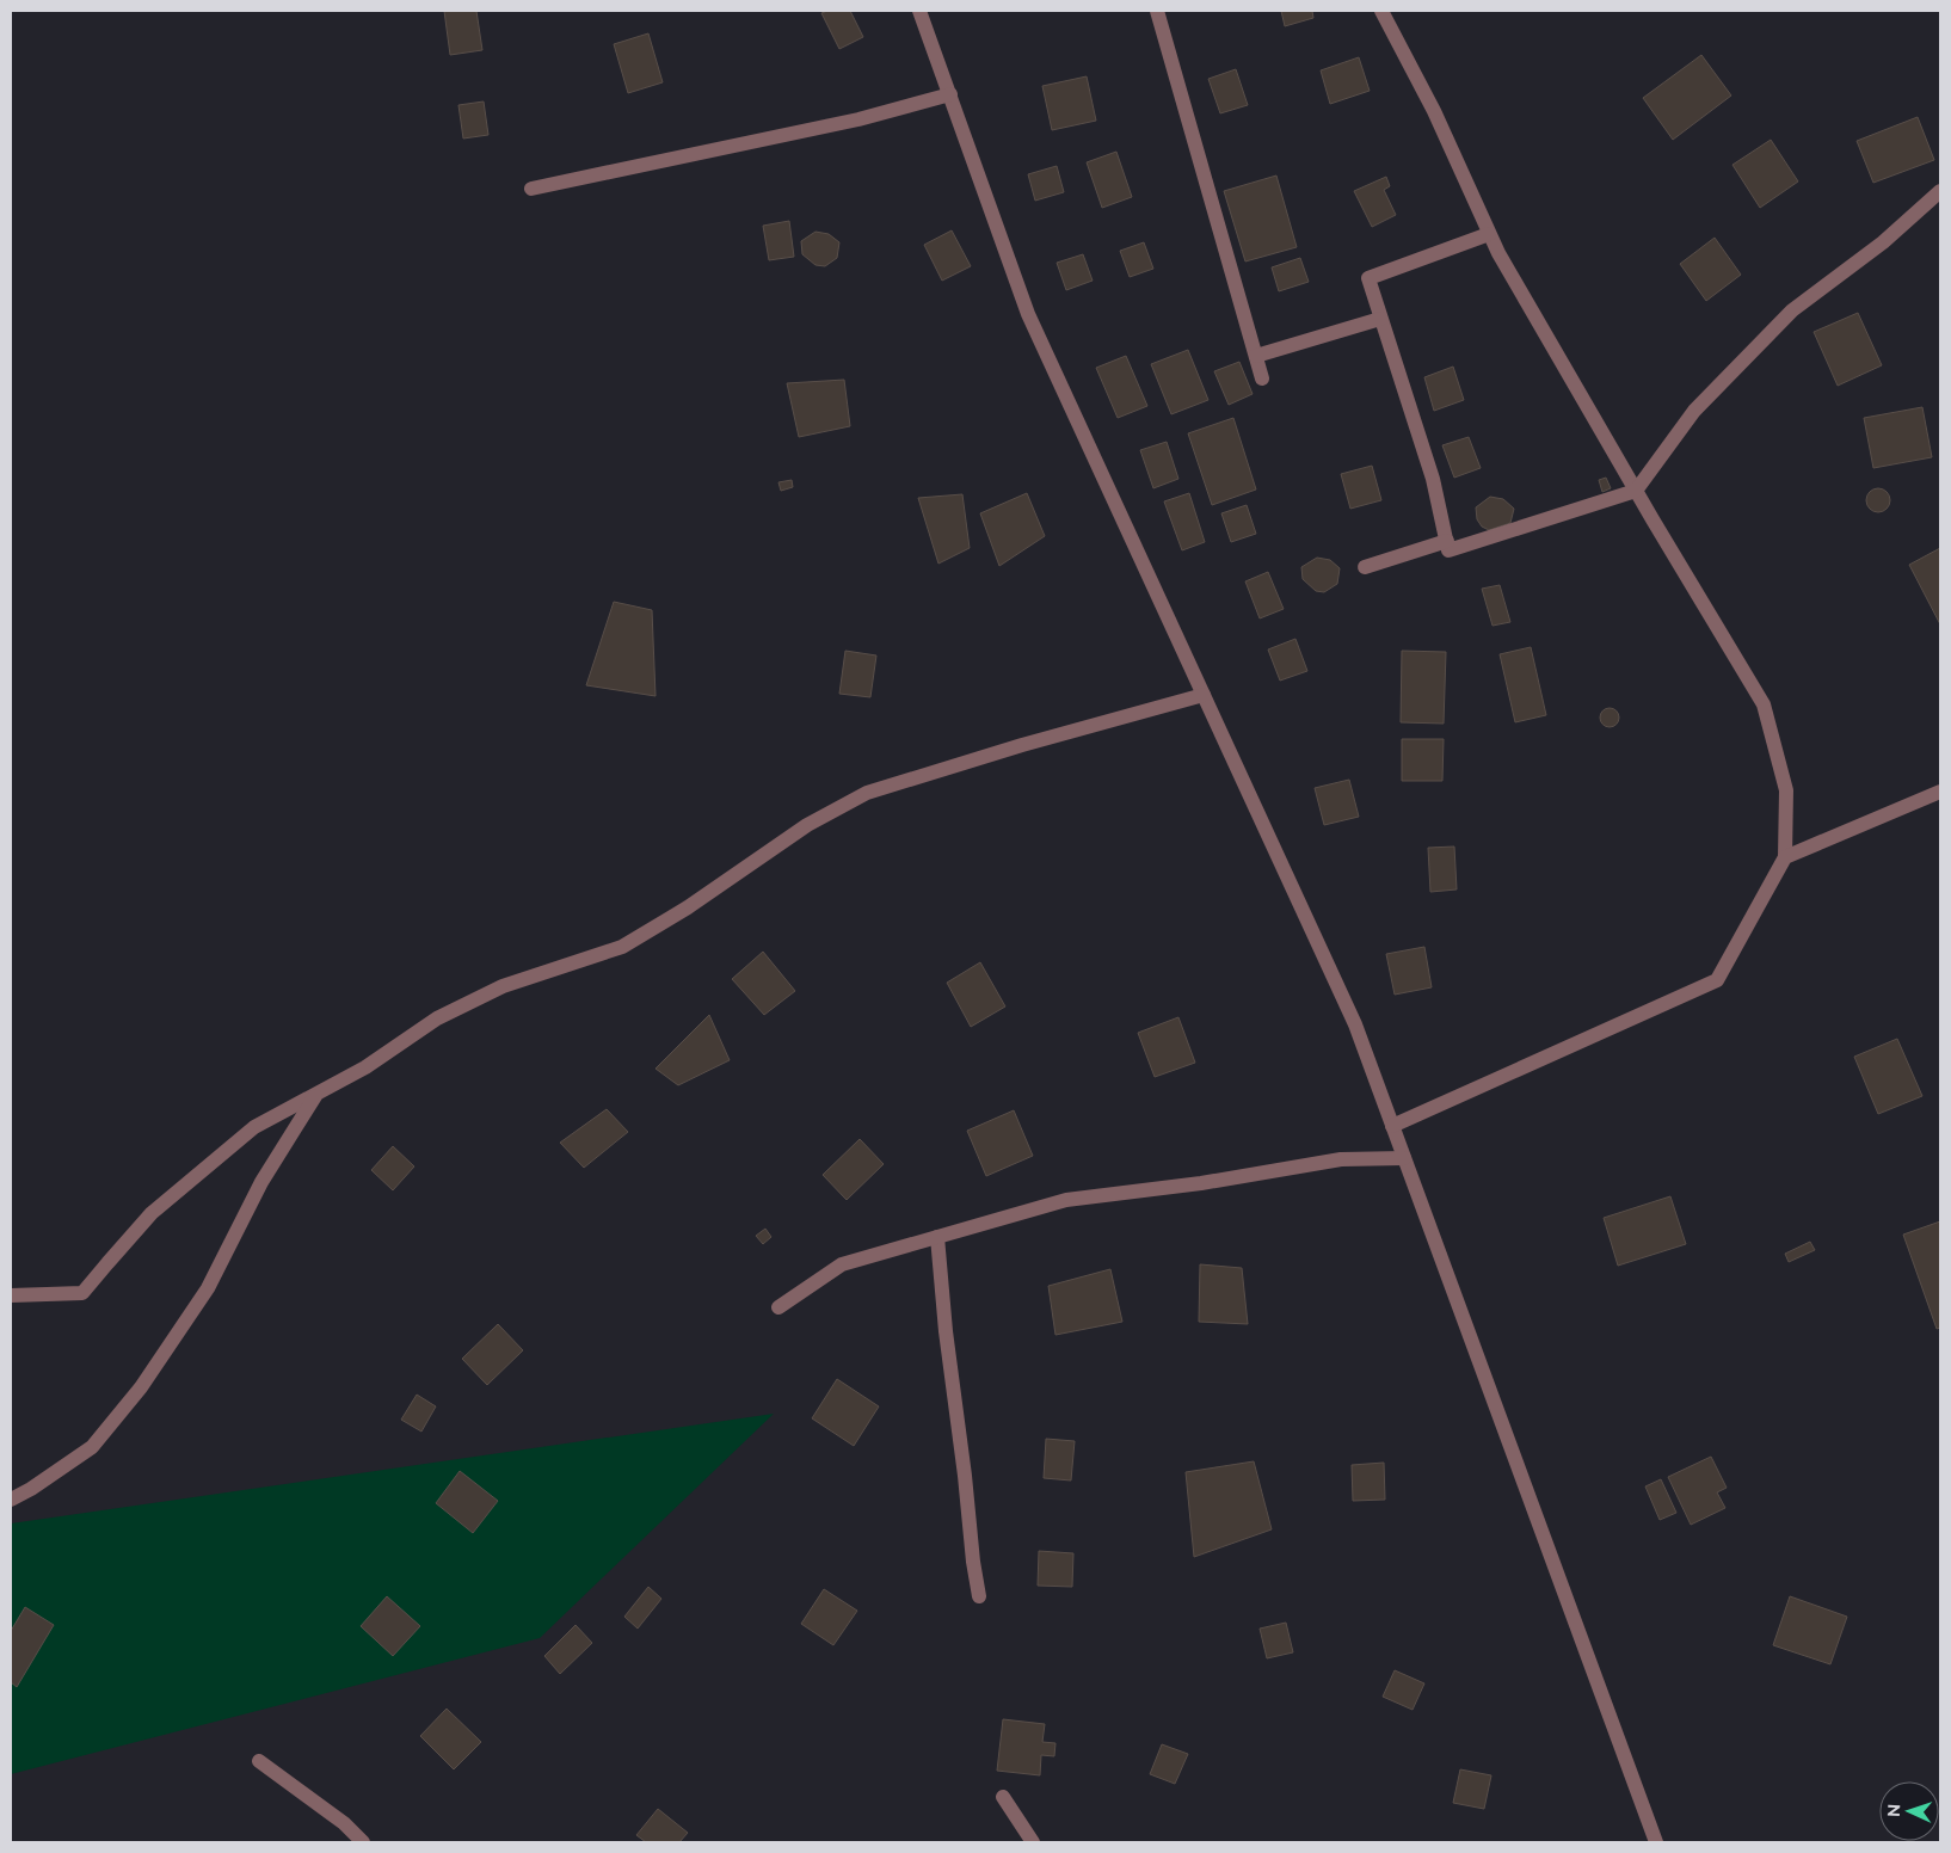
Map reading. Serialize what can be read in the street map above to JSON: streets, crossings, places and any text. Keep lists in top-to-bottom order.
{
  "north": "left"
}
